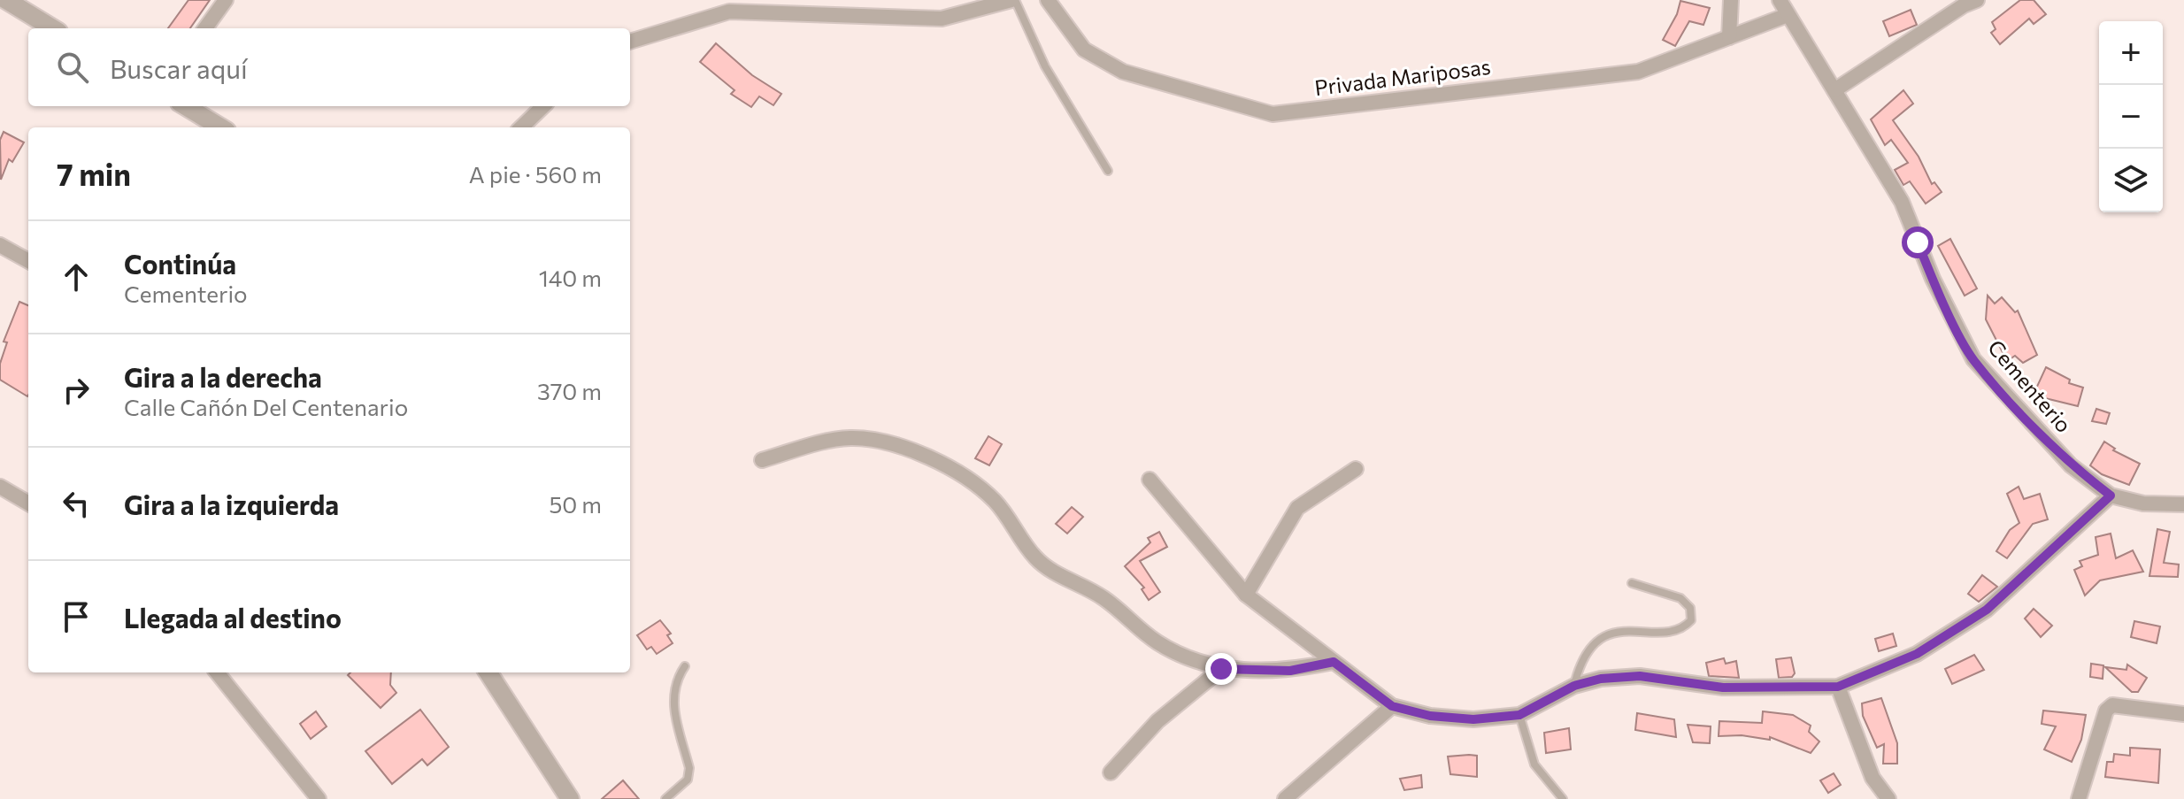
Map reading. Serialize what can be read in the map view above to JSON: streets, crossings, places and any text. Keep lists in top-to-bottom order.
{
  "streets": {
    "street": ["Privada Mariposas", "Cementerio"]
  },
  "crossings": [
    ["Privada Mariposas", "Cementerio"]
  ],
  "page": {
    "map_buttons": ["+", "−"],
    "search": "Buscar aquí",
    "heading": ["7 min", "A pie · 560 m"],
    "list": [
      ["Continúa", "Cementerio", "140 m"],
      ["Gira a la derecha", "Calle Cañón Del Centenario", "370 m"],
      ["Gira a la izquierda", "50 m"],
      "Llegada al destino"
    ]
  }
}
